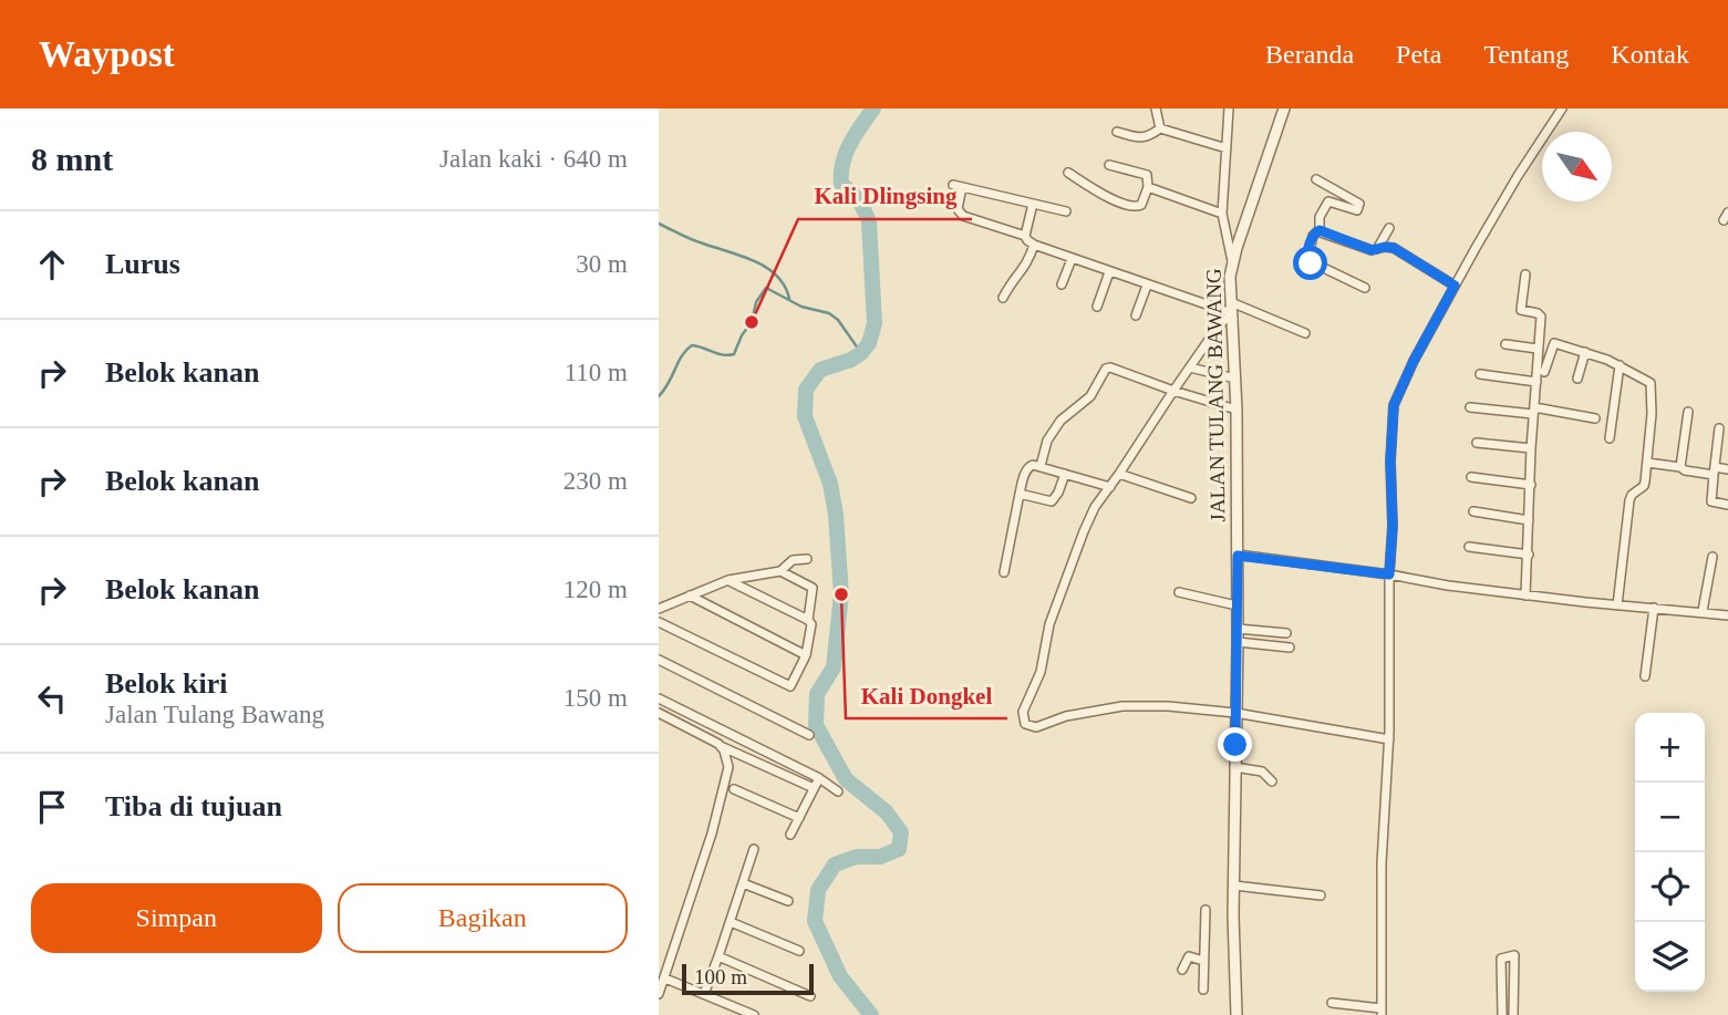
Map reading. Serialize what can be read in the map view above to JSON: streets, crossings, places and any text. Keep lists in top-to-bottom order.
{
  "streets": {
    "street": ["JALAN TULANG BAWANG"]
  },
  "places": ["Kali Dlingsing", "Kali Dongkel"],
  "scale_bar": "100 m",
  "north": "bottom right",
  "page": {
    "header": "Waypost",
    "nav": [
      "Beranda",
      "Peta",
      "Tentang",
      "Kontak"
    ],
    "heading": ["8 mnt", "Jalan kaki · 640 m"],
    "list": [
      ["Lurus", "30 m"],
      ["Belok kanan", "110 m"],
      ["Belok kanan", "230 m"],
      ["Belok kanan", "120 m"],
      ["Belok kiri", "Jalan Tulang Bawang", "150 m"],
      "Tiba di tujuan"
    ],
    "map_buttons": ["+", "−"],
    "buttons": ["Simpan", "Bagikan"],
    "scale": "100 m"
  }
}
